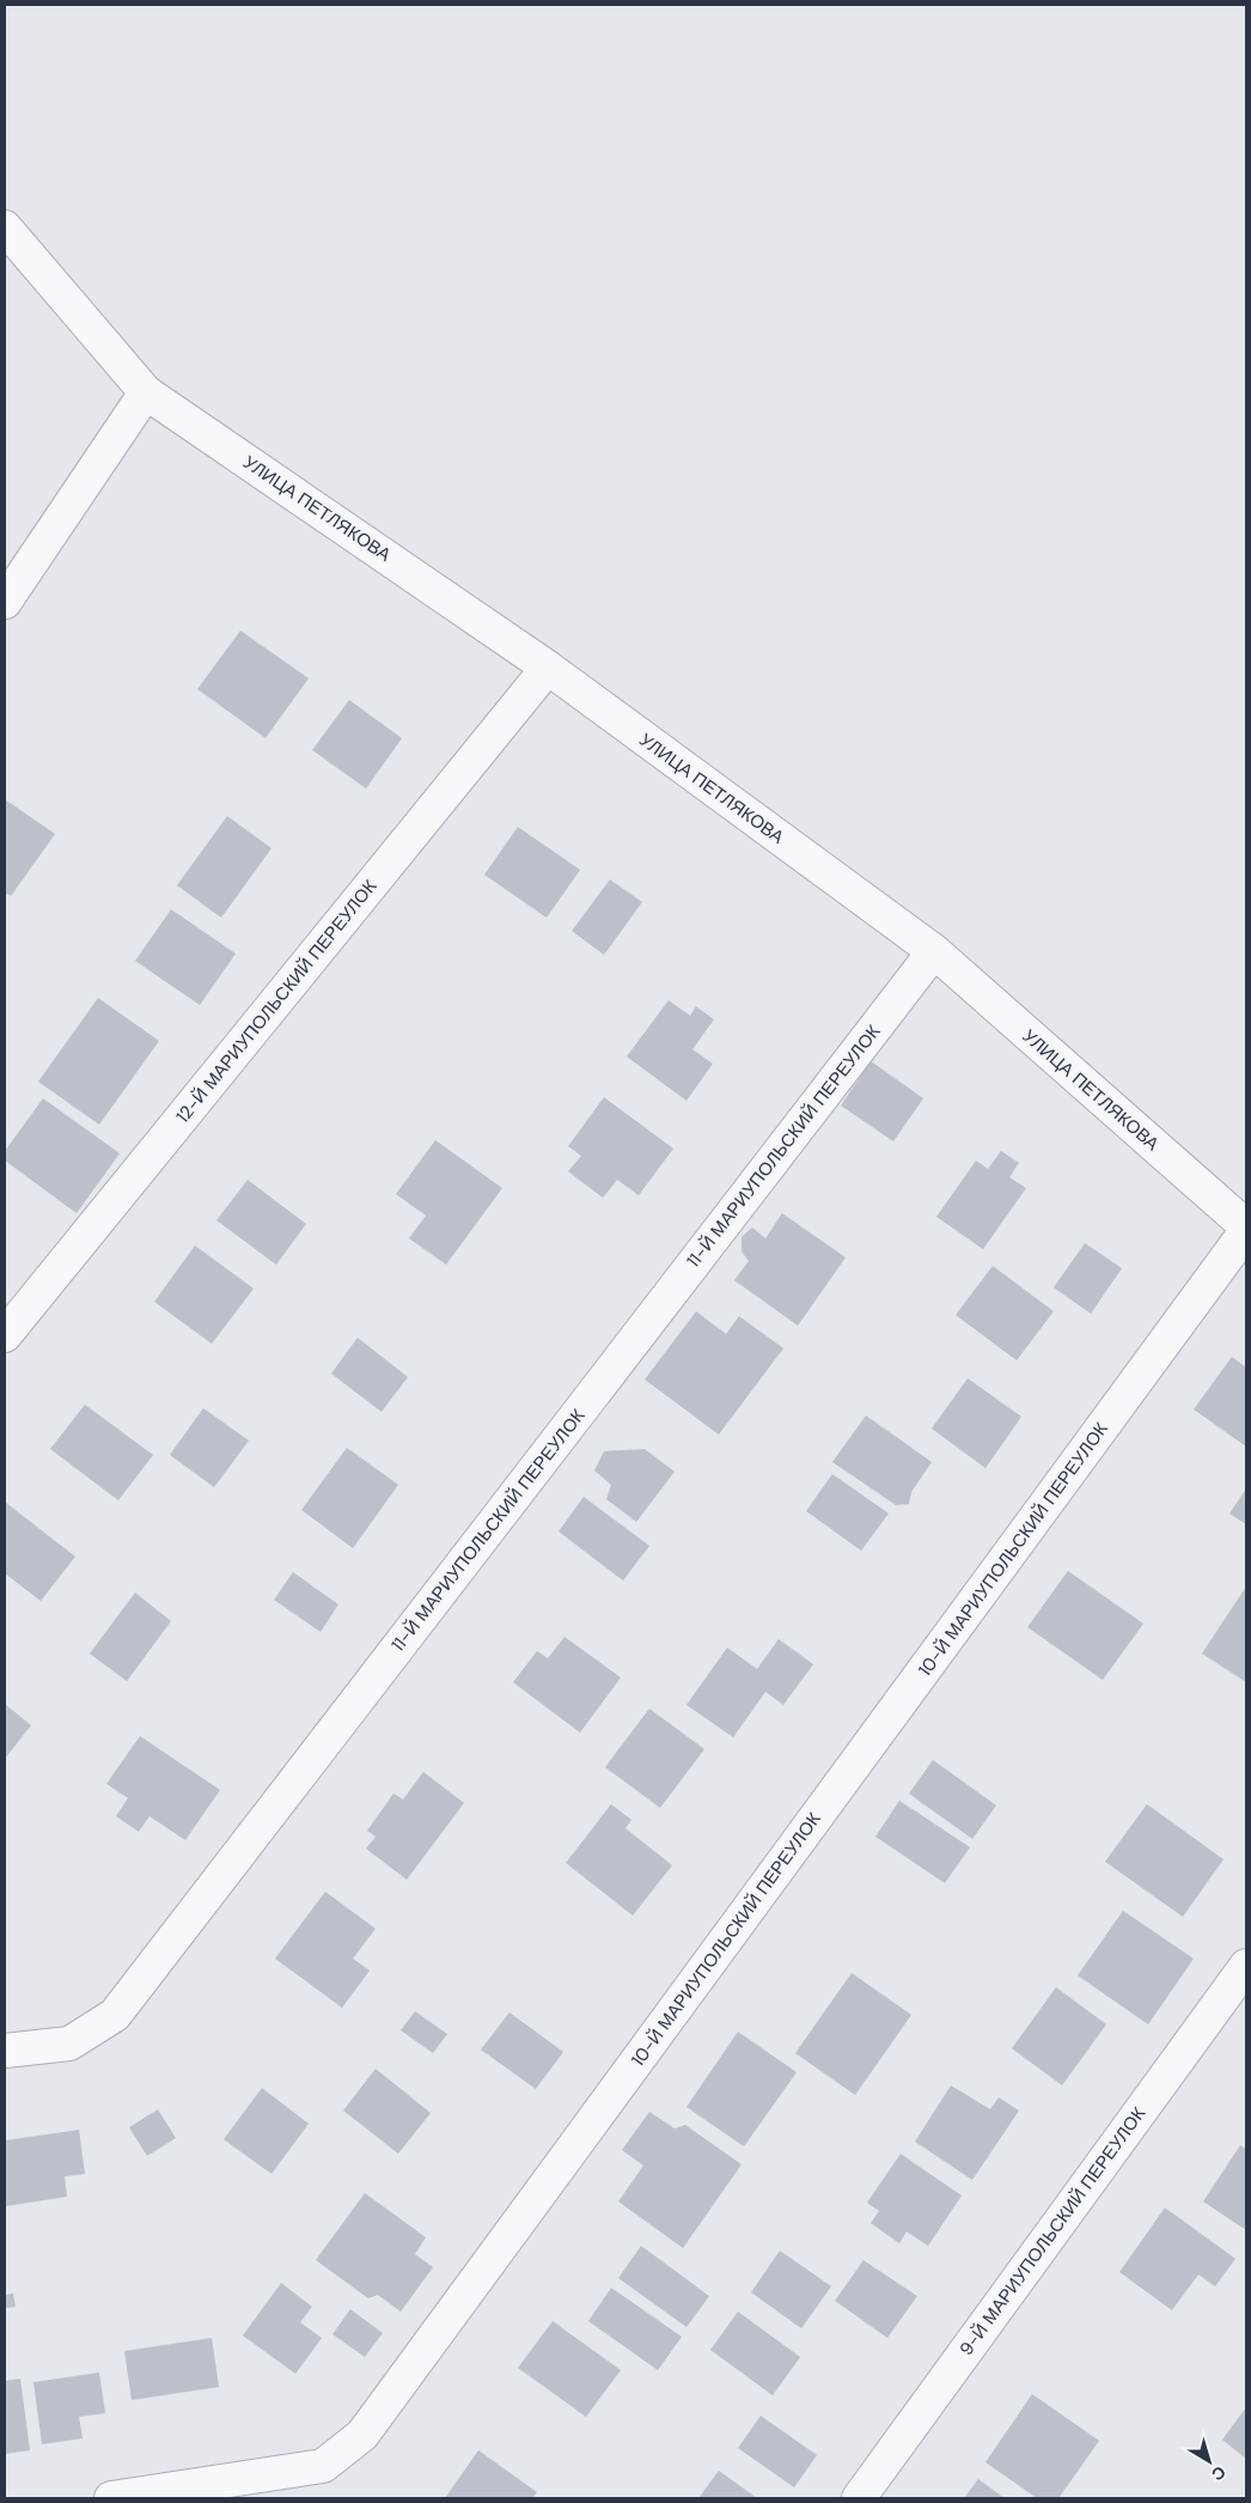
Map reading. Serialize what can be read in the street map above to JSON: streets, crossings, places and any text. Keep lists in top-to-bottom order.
{
  "streets": {
    "street": [
      "УЛИЦА ПЕТЛЯКОВА",
      "12-Й МАРИУПОЛЬСКИЙ ПЕРЕУЛОК",
      "11-Й МАРИУПОЛЬСКИЙ ПЕРЕУЛОК",
      "10-Й МАРИУПОЛЬСКИЙ ПЕРЕУЛОК",
      "9-Й МАРИУПОЛЬСКИЙ ПЕРЕУЛОК"
    ]
  },
  "crossings": [
    ["УЛИЦА ПЕТЛЯКОВА", "12-Й МАРИУПОЛЬСКИЙ ПЕРЕУЛОК"],
    ["УЛИЦА ПЕТЛЯКОВА", "11-Й МАРИУПОЛЬСКИЙ ПЕРЕУЛОК"]
  ],
  "north": "bottom right"
}
